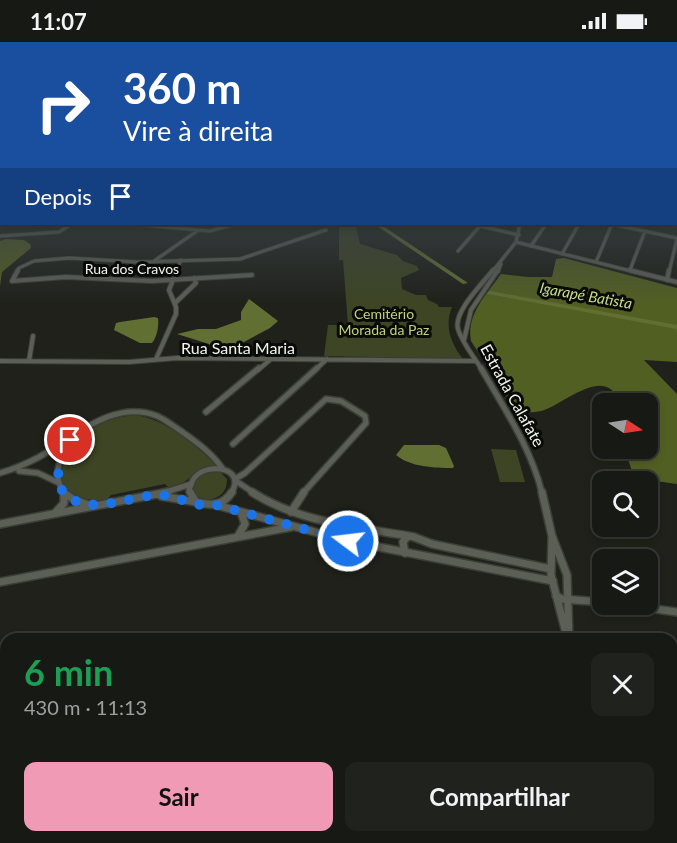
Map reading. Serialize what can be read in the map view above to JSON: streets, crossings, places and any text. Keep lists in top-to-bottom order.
{
  "streets": {
    "street": ["Rua dos Cravos", "Rua Santa Maria", "Estrada Calafate"]
  },
  "crossings": [
    ["Rua Santa Maria", "Estrada Calafate"]
  ],
  "water": ["Igarapé Batista"],
  "parks": ["Cemitério Morada da Paz"],
  "north": "right",
  "page": {
    "status": "11:07",
    "turn": ["360 m", "Vire à direita"],
    "then": "Depois",
    "heading": ["6 min", "430 m · 11:13"],
    "buttons": ["Sair", "Compartilhar"]
  }
}
